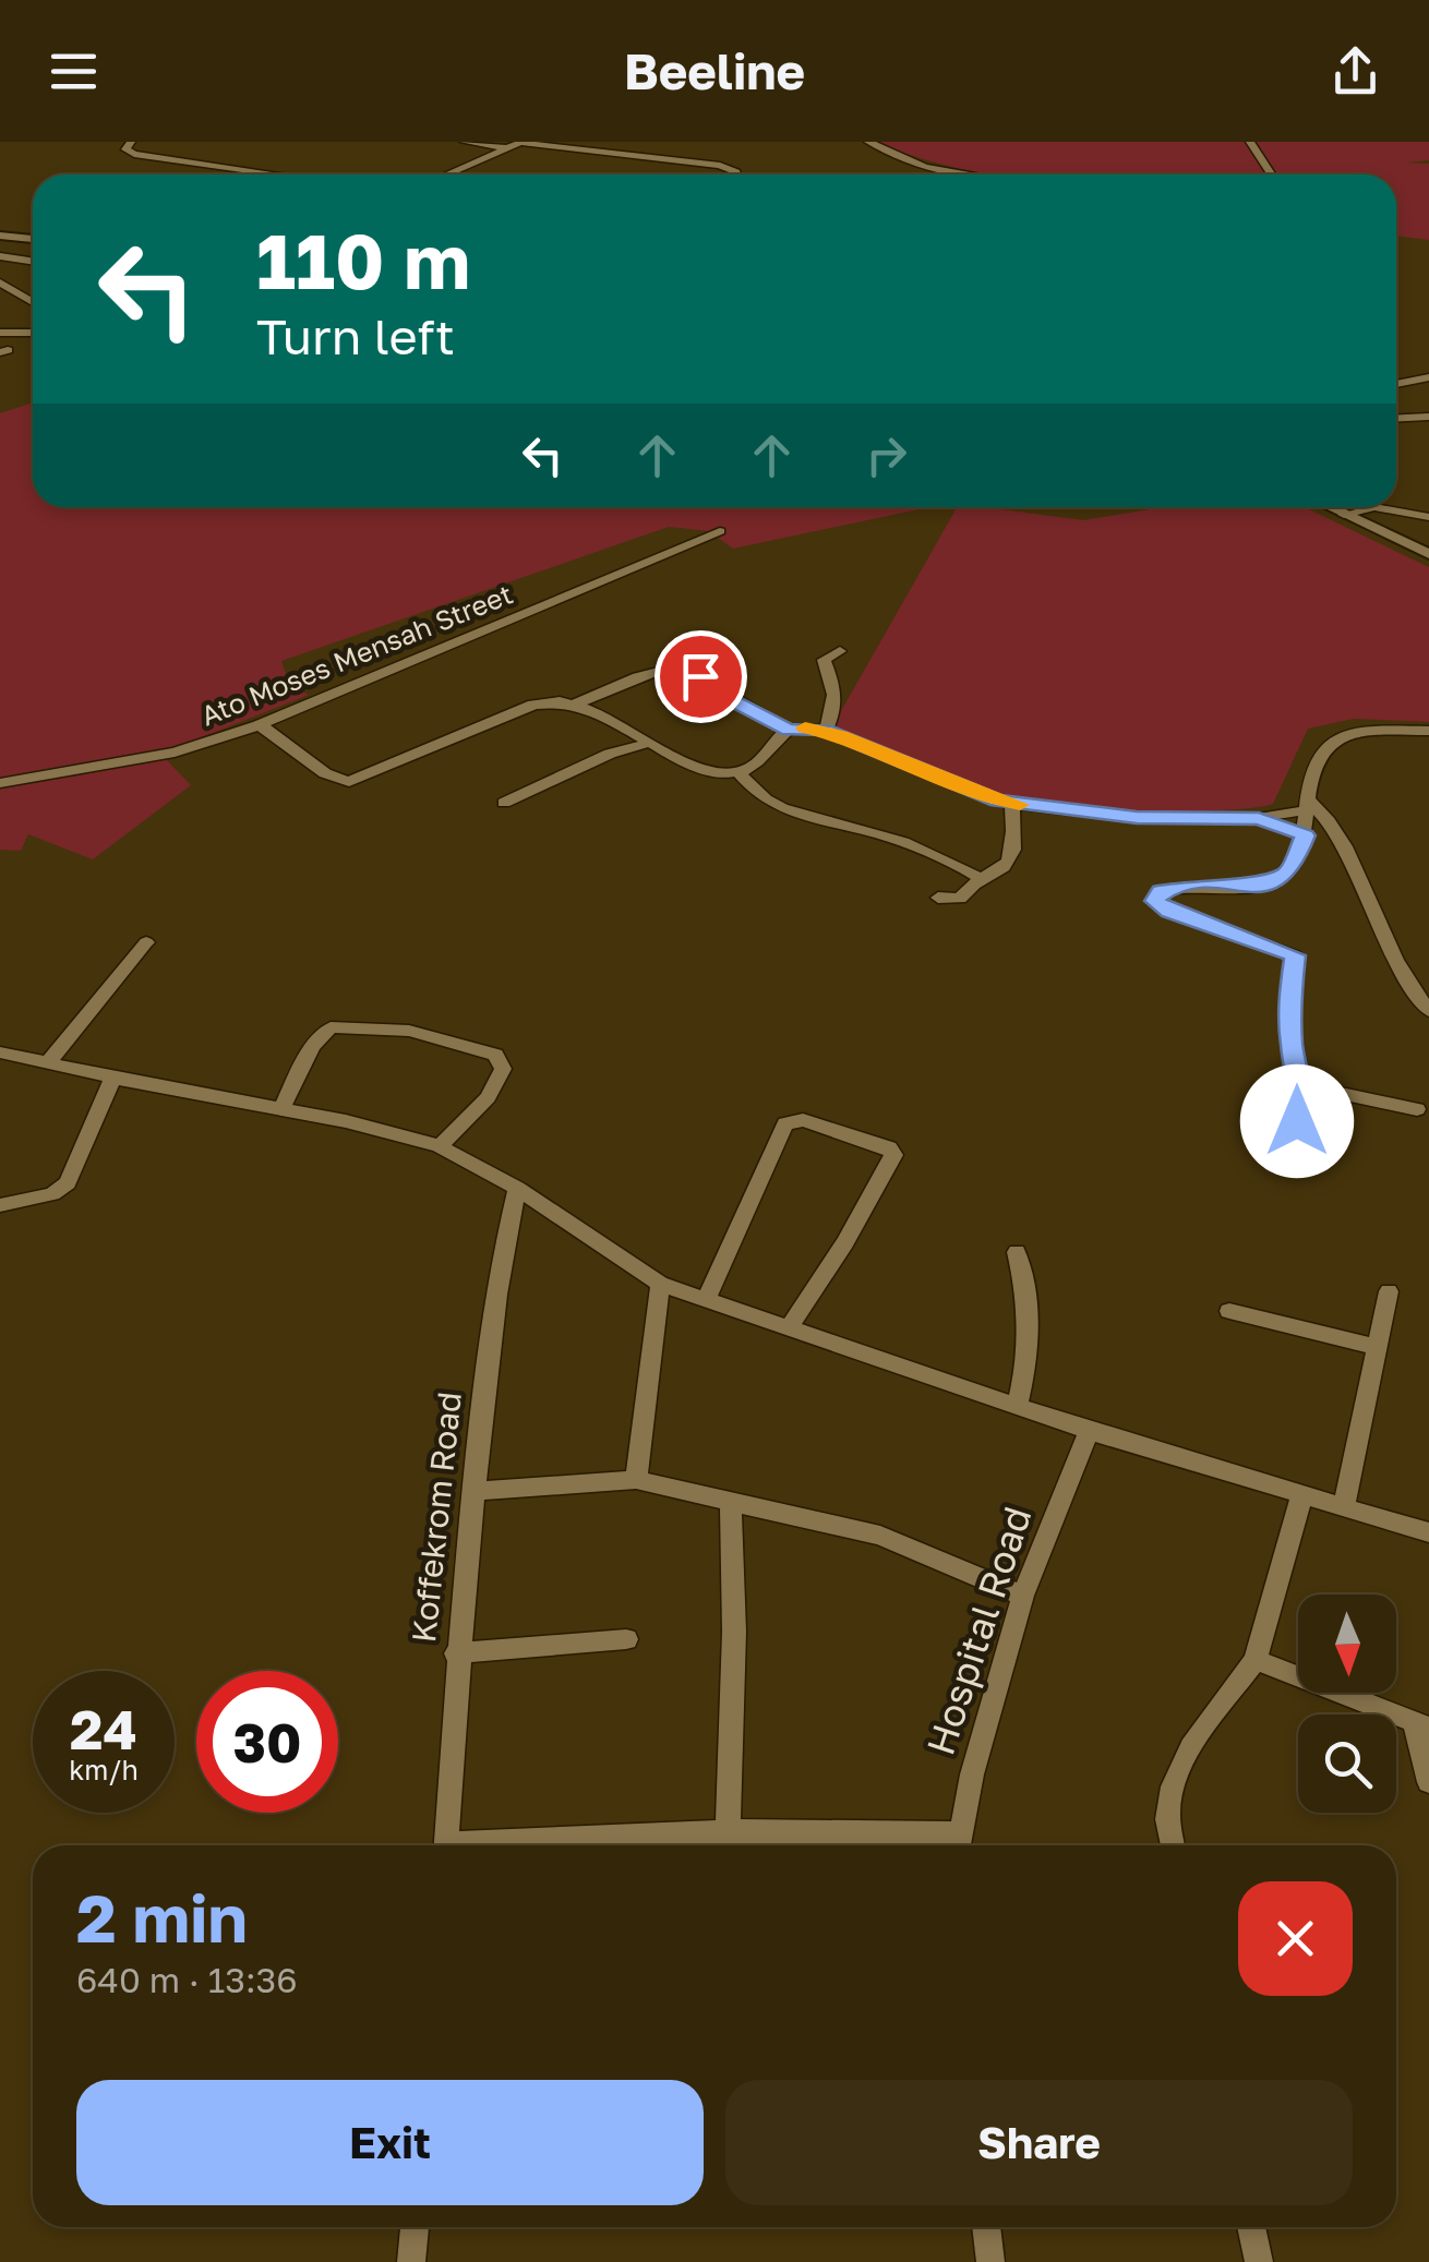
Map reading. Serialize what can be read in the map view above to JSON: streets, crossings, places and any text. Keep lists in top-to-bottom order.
{
  "streets": {
    "street": ["Ato Moses Mensah Street", "Koffekrom Road", "Hospital Road"]
  },
  "north": "bottom",
  "page": {
    "header": "Beeline",
    "turn": ["110 m", "Turn left"],
    "speed": "24 km/h",
    "limit": "30",
    "heading": ["2 min", "640 m · 13:36"],
    "buttons": ["Exit", "Share"]
  }
}
